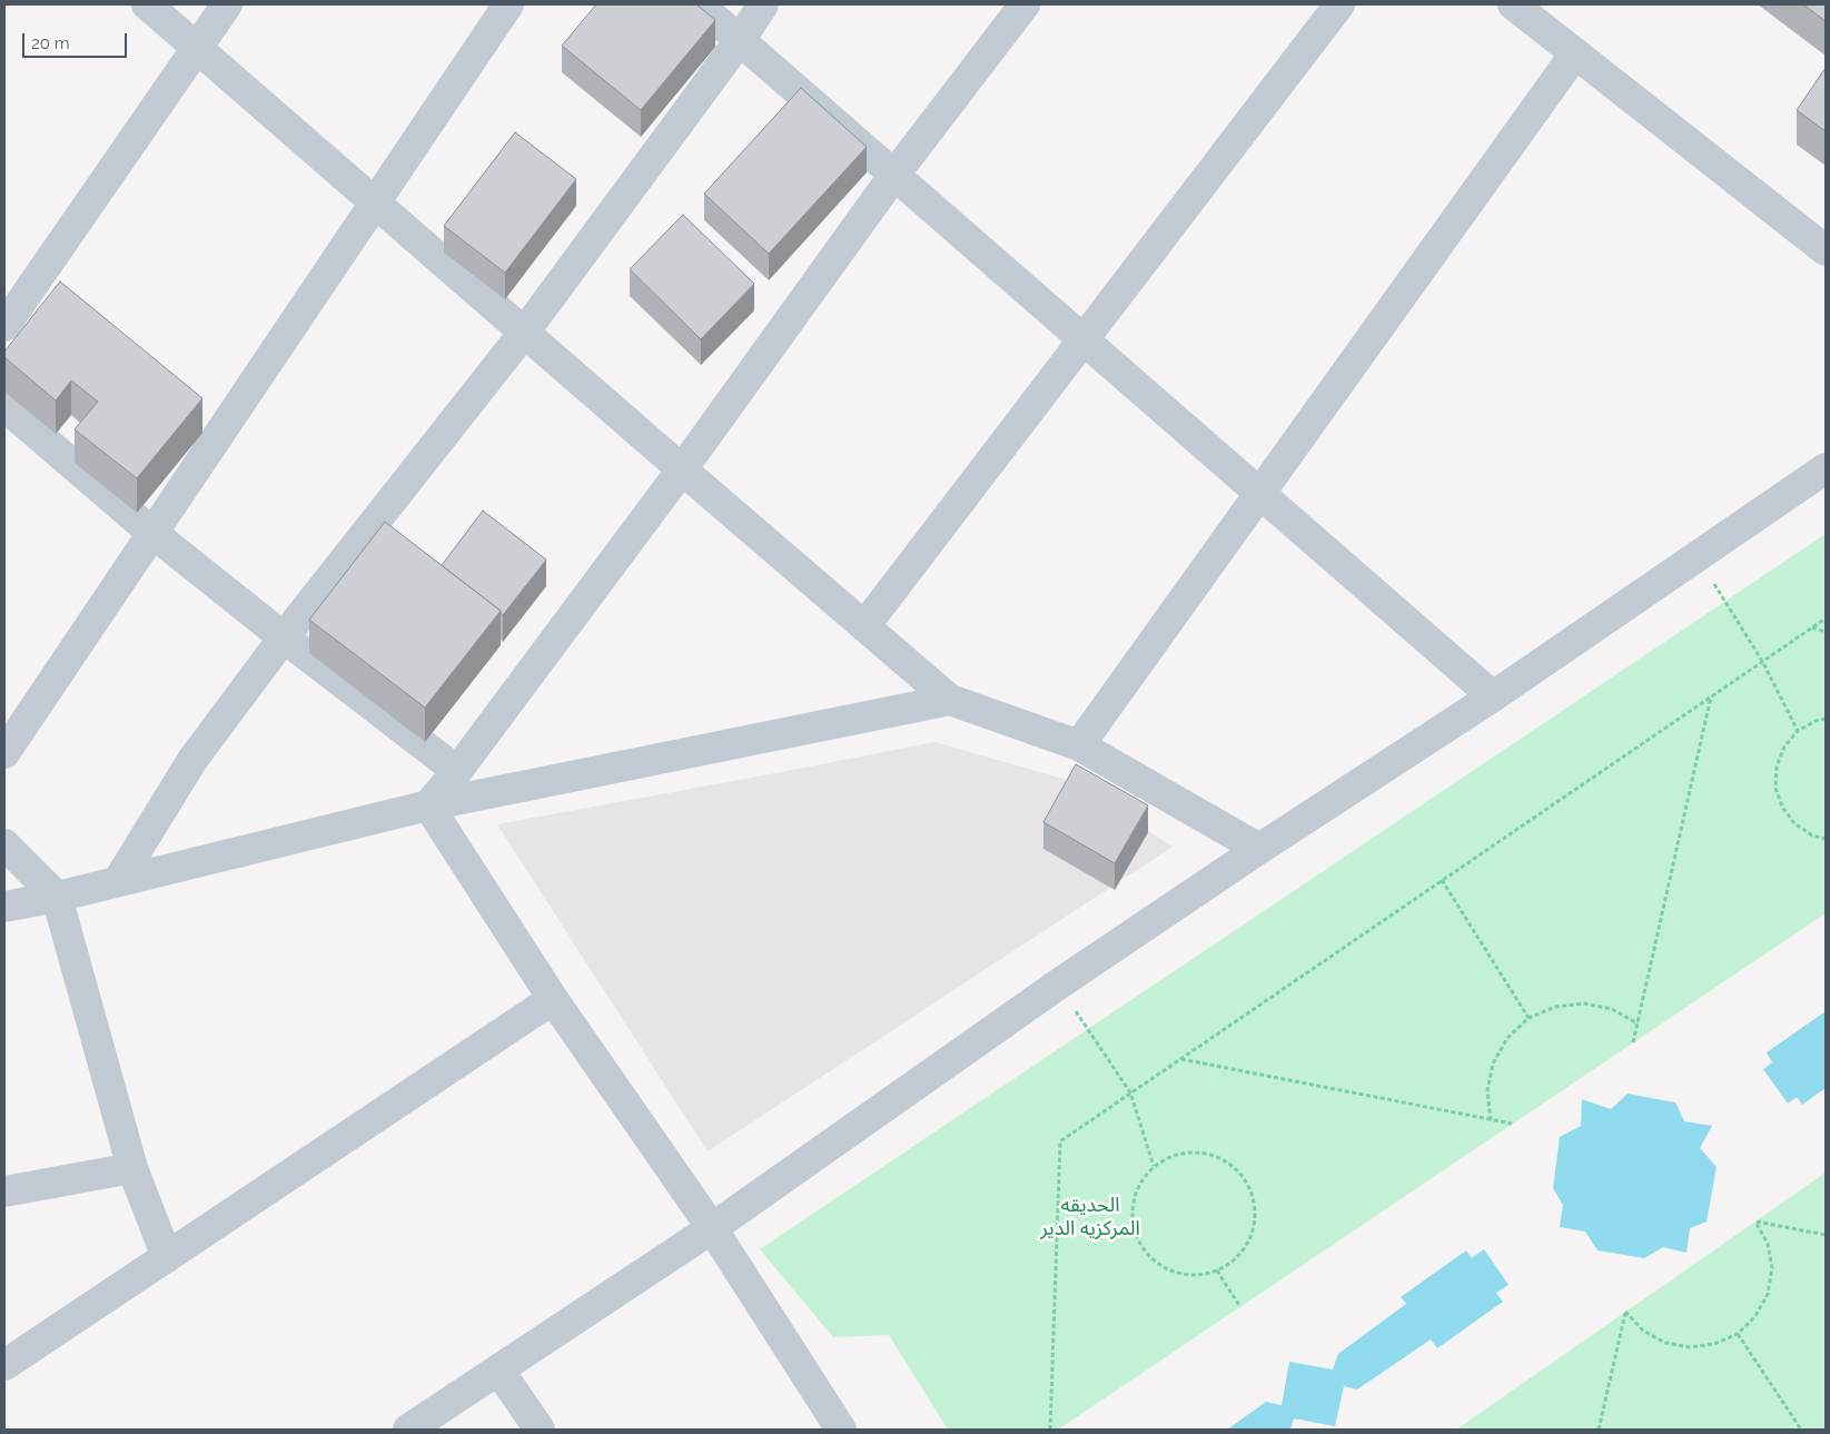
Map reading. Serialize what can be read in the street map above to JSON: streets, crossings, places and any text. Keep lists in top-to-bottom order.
{
  "parks": ["الحديقه المركزيه الدير"],
  "scale_bar": "20 m"
}
